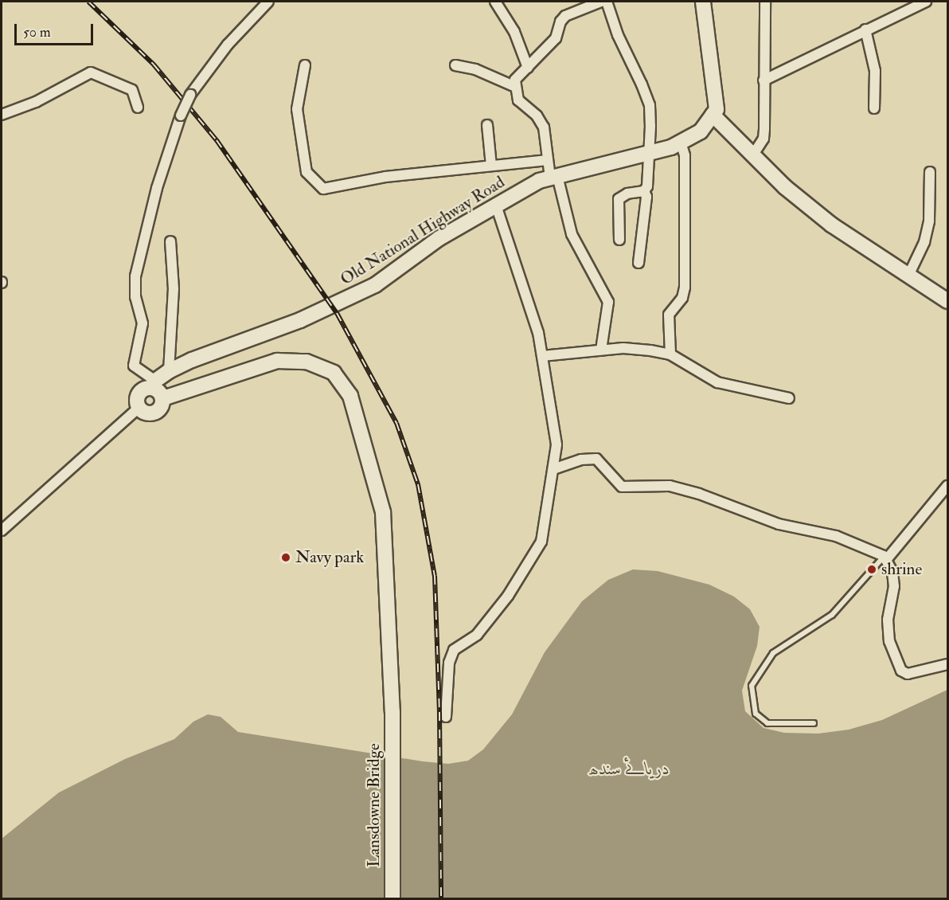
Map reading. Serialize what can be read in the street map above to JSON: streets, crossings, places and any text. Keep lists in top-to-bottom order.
{
  "streets": {
    "main road": ["Old National Highway Road", "Lansdowne Bridge"]
  },
  "crossings": [
    ["Old National Highway Road", "Lansdowne Bridge"]
  ],
  "water": ["دریائے سندھ"],
  "places": ["Navy park", "shrine"],
  "scale_bar": "50 m"
}
